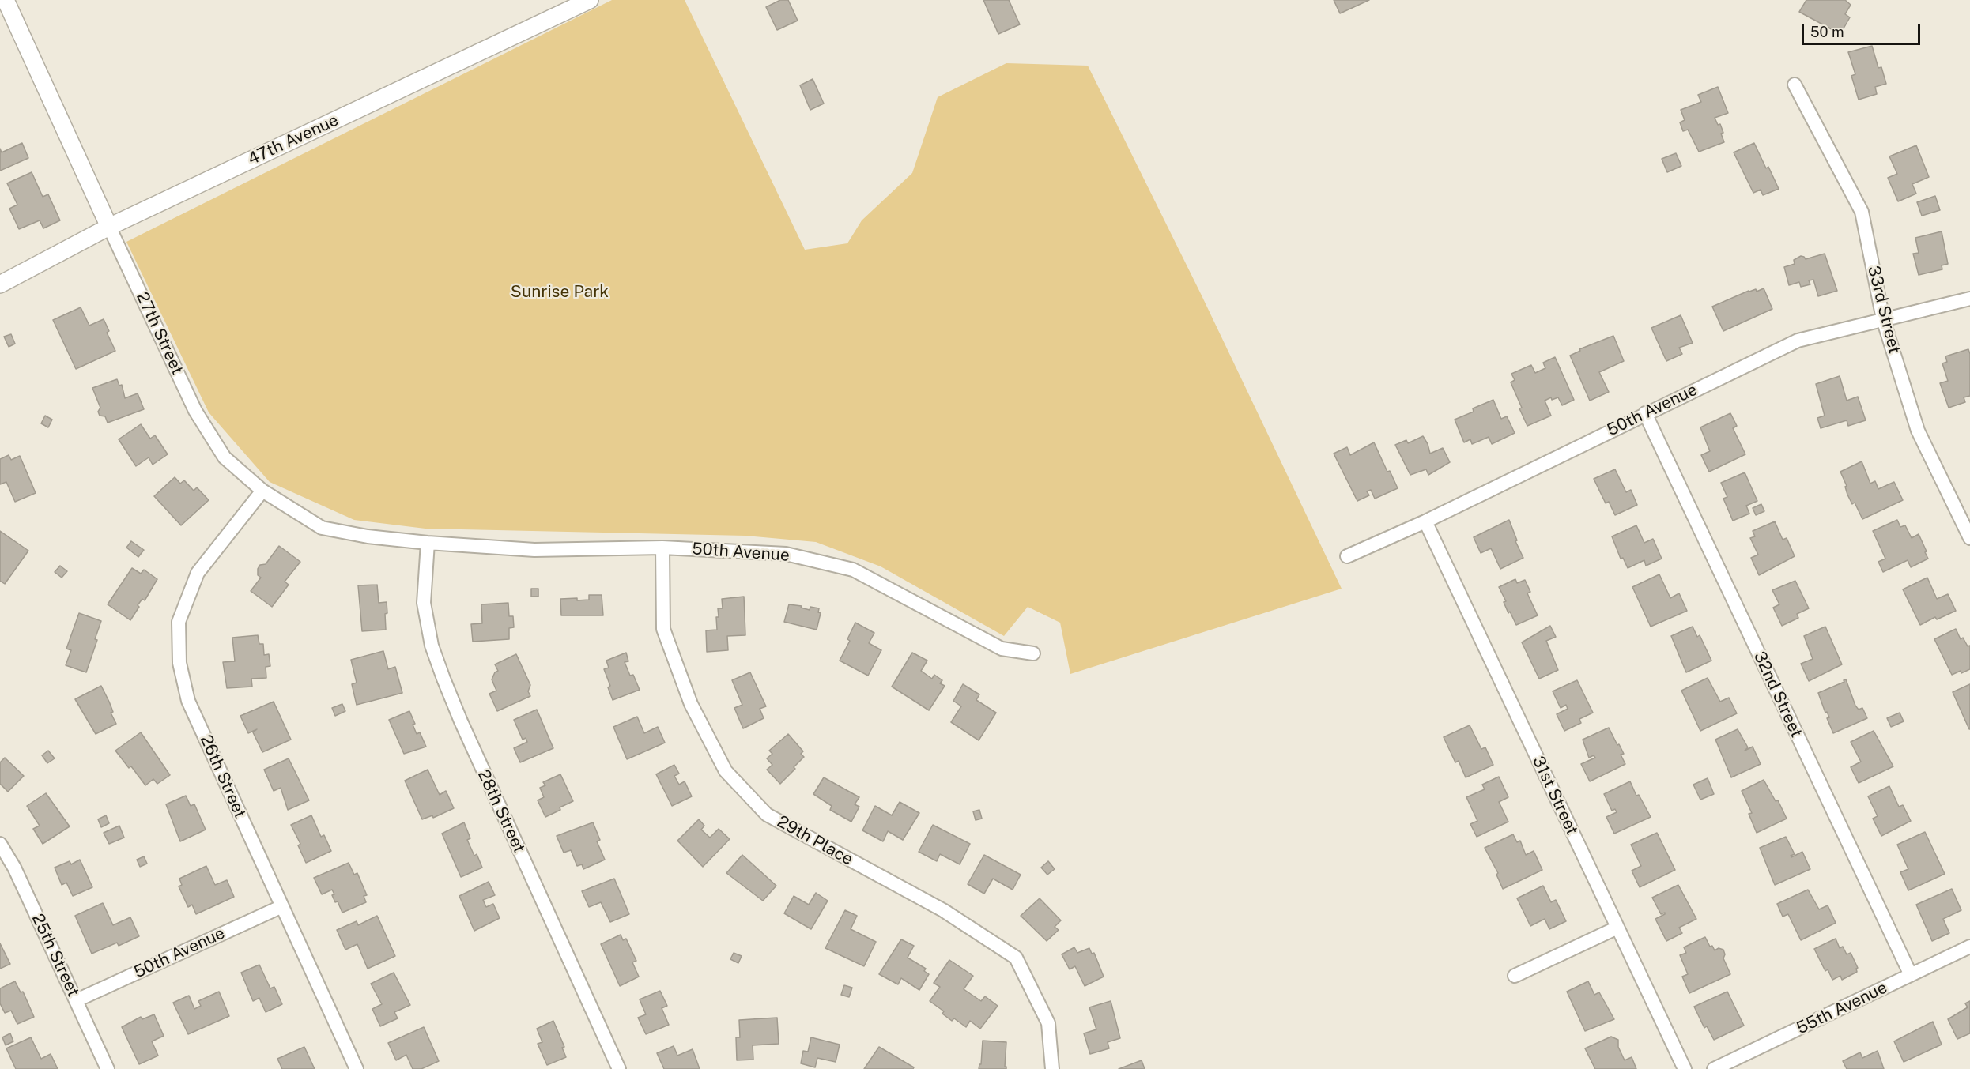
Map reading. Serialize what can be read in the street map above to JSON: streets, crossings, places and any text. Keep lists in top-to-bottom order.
{
  "streets": {
    "street": [
      "47th Avenue",
      "33rd Street",
      "27th Street",
      "50th Avenue",
      "32nd Street",
      "26th Street",
      "31st Street",
      "28th Street",
      "29th Place",
      "25th Street",
      "55th Avenue"
    ]
  },
  "crossings": [
    ["47th Avenue", "27th Street"],
    ["33rd Street", "50th Avenue"],
    ["27th Street", "50th Avenue"],
    ["27th Street", "26th Street"],
    ["27th Street", "28th Street"],
    ["50th Avenue", "32nd Street"],
    ["50th Avenue", "26th Street"],
    ["50th Avenue", "31st Street"],
    ["50th Avenue", "28th Street"],
    ["50th Avenue", "29th Place"],
    ["50th Avenue", "25th Street"],
    ["32nd Street", "55th Avenue"]
  ],
  "parks": ["Sunrise Park"],
  "scale_bar": "50 m"
}
